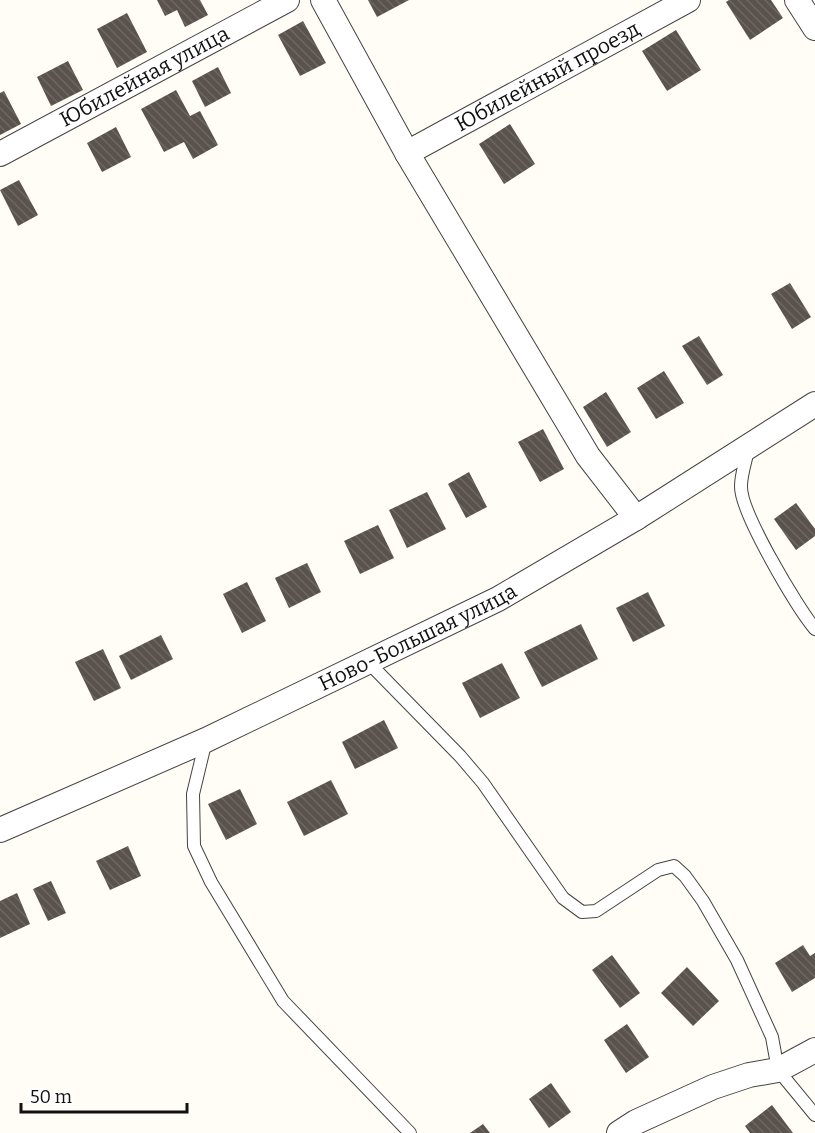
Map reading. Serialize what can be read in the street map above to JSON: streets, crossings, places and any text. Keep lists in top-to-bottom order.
{
  "streets": {
    "street": ["Юбилейная улица", "Юбилейный проезд", "Ново-Большая улица"]
  },
  "scale_bar": "50 m"
}
